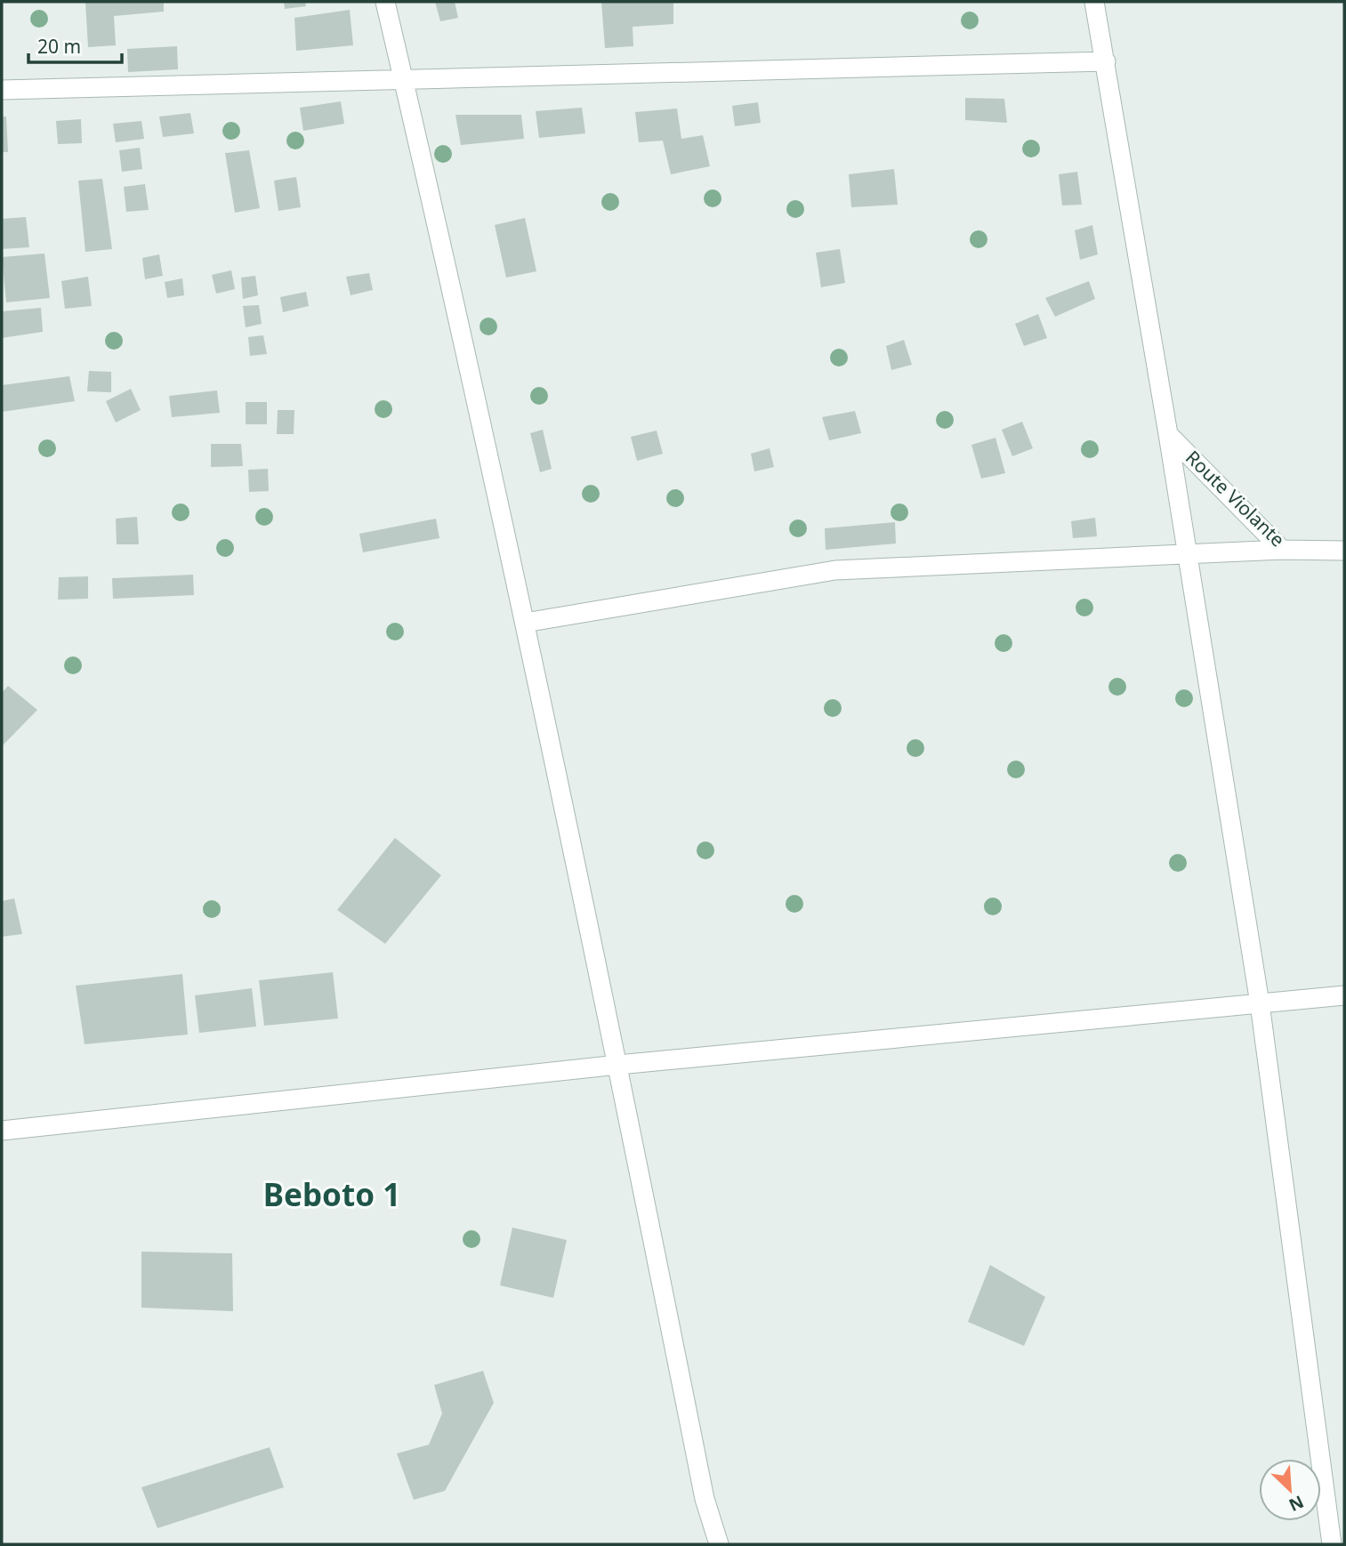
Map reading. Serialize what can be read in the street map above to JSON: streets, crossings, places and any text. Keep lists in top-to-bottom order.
{
  "streets": {
    "street": ["Route Violante"]
  },
  "districts": ["Beboto 1"],
  "scale_bar": "20 m",
  "north": "bottom right"
}
